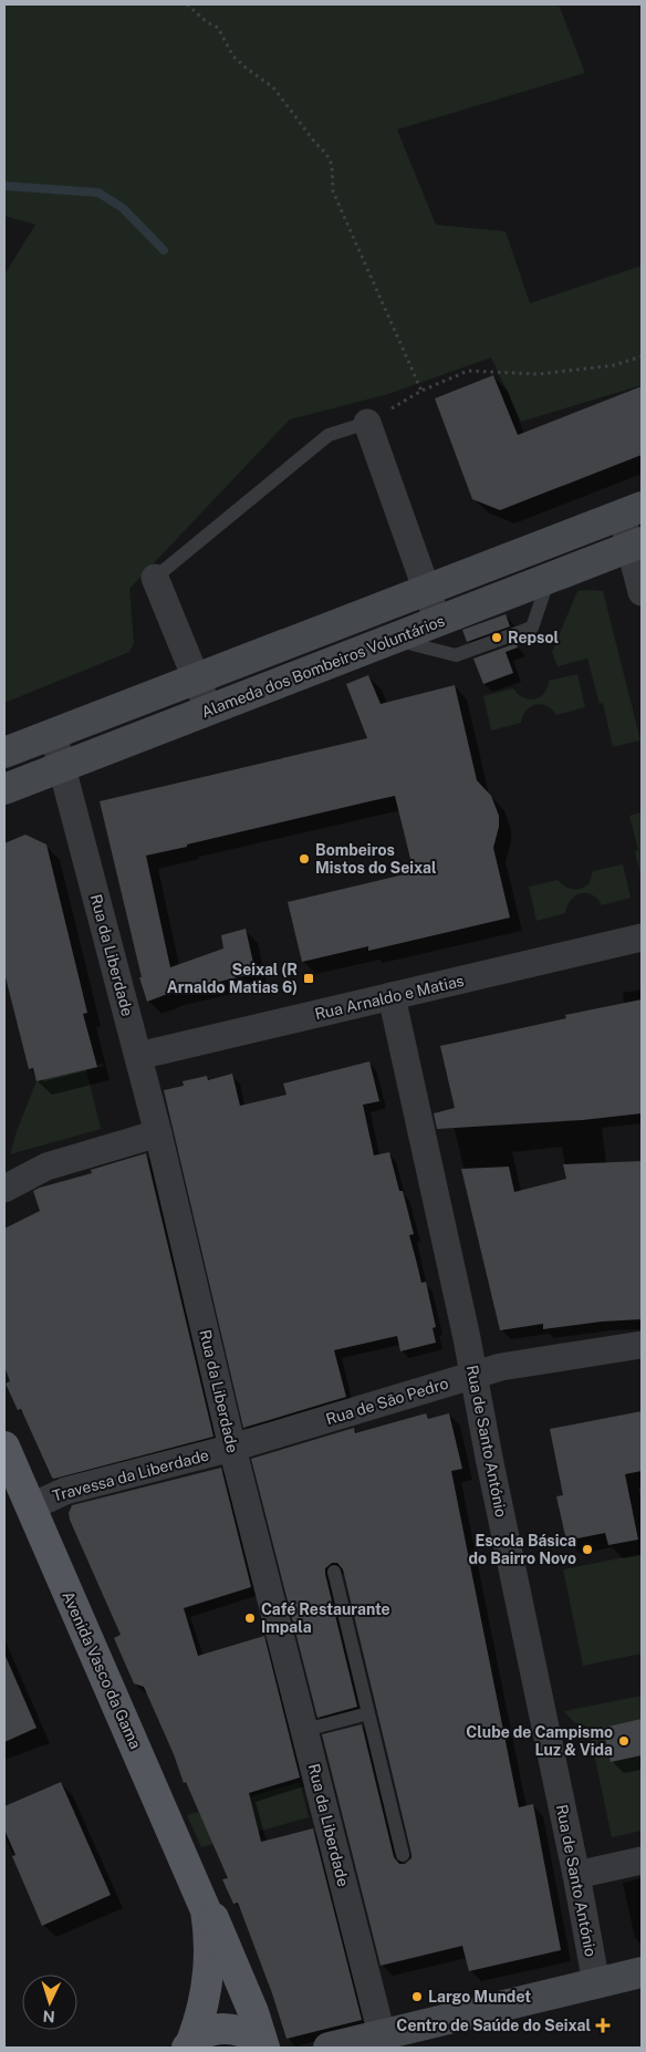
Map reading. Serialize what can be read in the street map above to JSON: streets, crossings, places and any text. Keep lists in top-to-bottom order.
{
  "streets": {
    "main road": ["Alameda dos Bombeiros Voluntários", "Avenida Vasco da Gama"],
    "street": [
      "Rua da Liberdade",
      "Rua Arnaldo e Matias",
      "Rua de São Pedro",
      "Rua de Santo António",
      "Travessa da Liberdade"
    ]
  },
  "crossings": [
    ["Alameda dos Bombeiros Voluntários", "Rua da Liberdade"],
    ["Rua da Liberdade", "Rua Arnaldo e Matias"],
    ["Rua da Liberdade", "Rua de São Pedro"],
    ["Rua da Liberdade", "Travessa da Liberdade"],
    ["Rua Arnaldo e Matias", "Rua de Santo António"],
    ["Rua de São Pedro", "Rua de Santo António"],
    ["Rua de São Pedro", "Travessa da Liberdade"],
    ["Travessa da Liberdade", "Avenida Vasco da Gama"]
  ],
  "places": {
    "other": [
      "Repsol",
      "Bombeiros Mistos do Seixal",
      "Escola Básica do Bairro Novo",
      "Café Restaurante Impala",
      "Clube de Campismo Luz & Vida",
      "Largo Mundet"
    ],
    "transit": ["Seixal (R Arnaldo Matias 6)"],
    "health": ["Centro de Saúde do Seixal"]
  },
  "north": "bottom"
}
